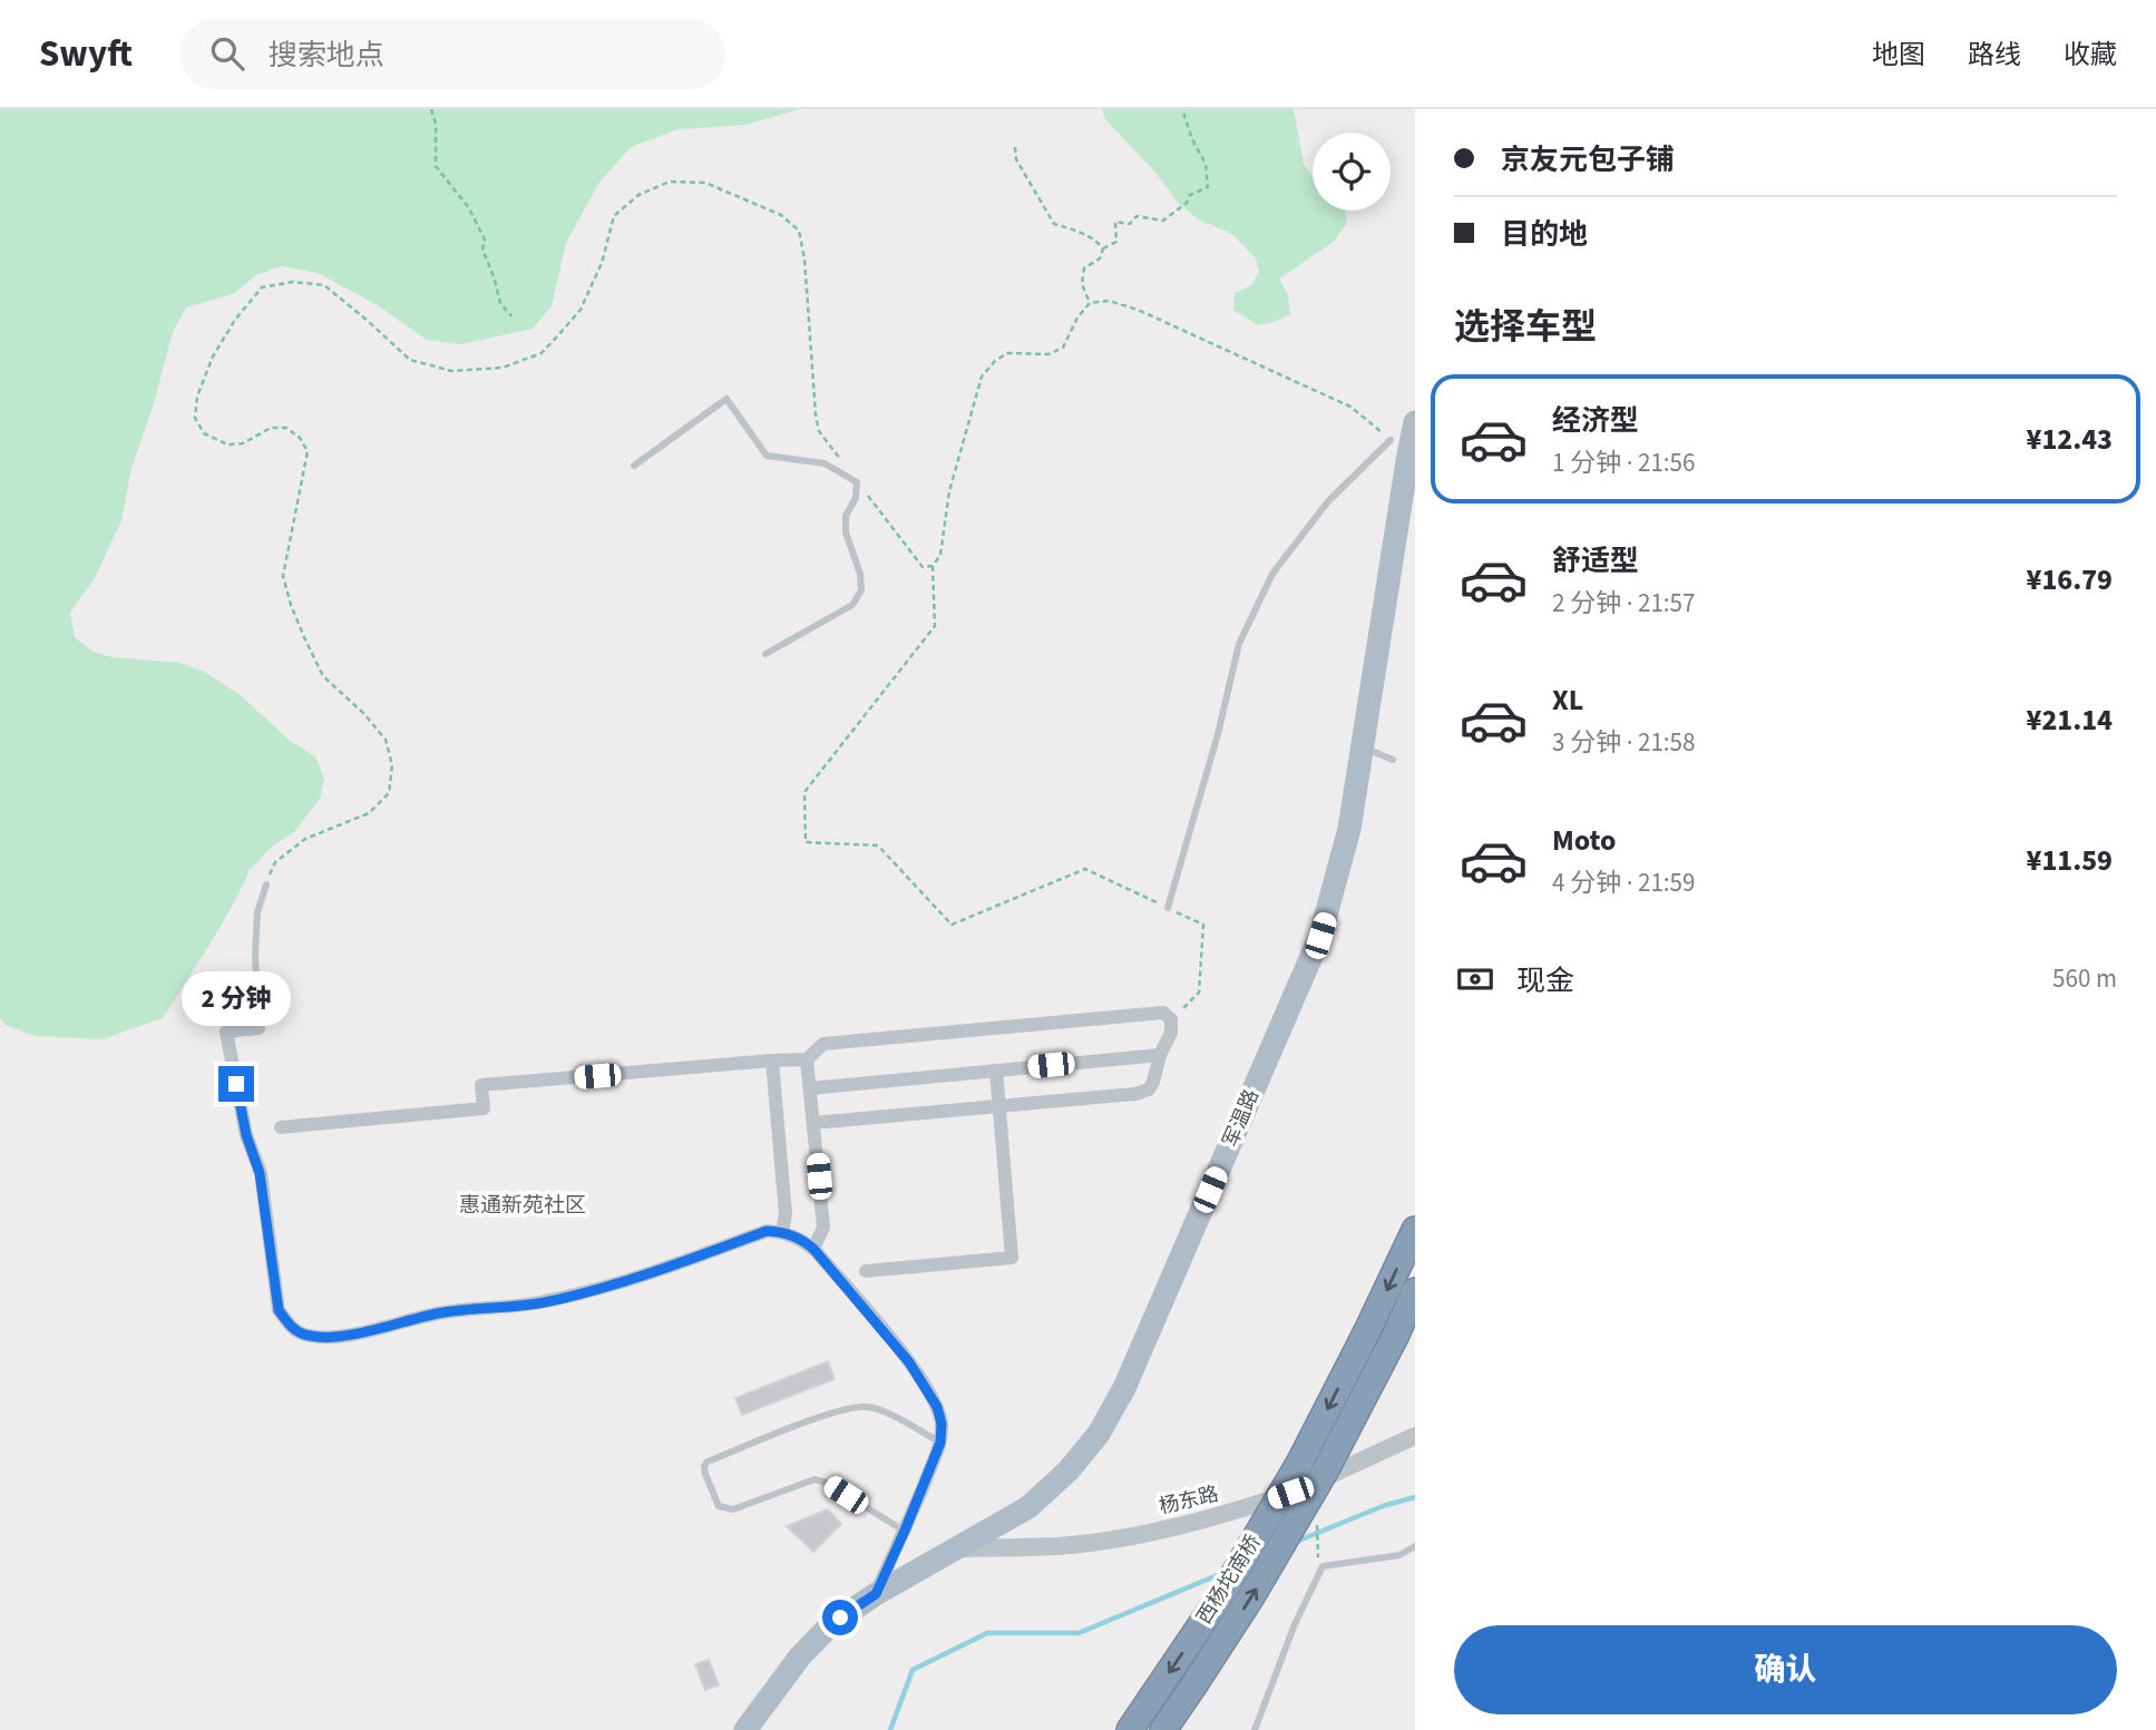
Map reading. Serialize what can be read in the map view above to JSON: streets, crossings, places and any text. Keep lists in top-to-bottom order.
{
  "streets": {
    "highway": ["西杨坨南桥"],
    "main road": ["军温路"],
    "street": ["杨东路"]
  },
  "crossings": [
    ["军温路", "杨东路"]
  ],
  "districts": ["惠通新苑社区"],
  "page": {
    "header": "Swyft",
    "search": "搜索地点",
    "nav": ["地图", "路线", "收藏"],
    "banner": ["京友元包子铺", "目的地"],
    "heading": "选择车型",
    "list": [
      {
        "name": "经济型",
        "note": "1 分钟 · 21:56",
        "value": "¥12.43"
      },
      {
        "name": "舒适型",
        "note": "2 分钟 · 21:57",
        "value": "¥16.79"
      },
      {
        "name": "XL",
        "note": "3 分钟 · 21:58",
        "value": "¥21.14"
      },
      {
        "name": "Moto",
        "note": "4 分钟 · 21:59",
        "value": "¥11.59"
      }
    ],
    "pay": ["现金", "560 m"],
    "bubble": "2 分钟",
    "buttons": "确认"
  }
}
